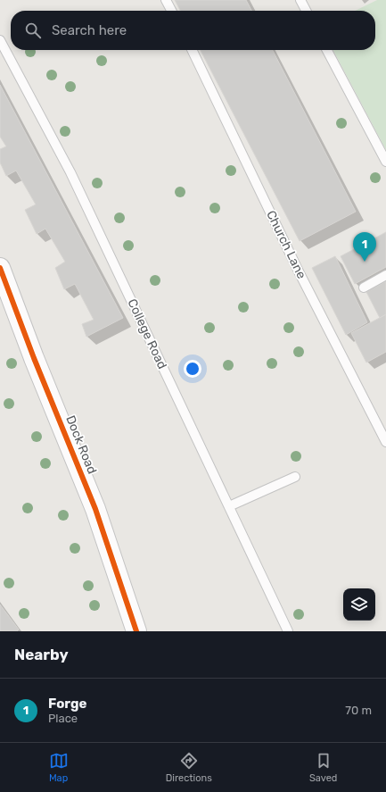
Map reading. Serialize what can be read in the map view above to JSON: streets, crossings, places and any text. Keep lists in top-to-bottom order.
{
  "streets": {
    "street": ["Dock Road"],
    "lane": ["Church Lane", "College Road"]
  },
  "page": {
    "search": "Search here",
    "pins": "1",
    "heading": "Nearby",
    "list": [
      {
        "mark": "1",
        "name": "Forge",
        "note": "Place",
        "value": "70 m"
      }
    ],
    "nav": ["Map", "Directions", "Saved"]
  }
}
